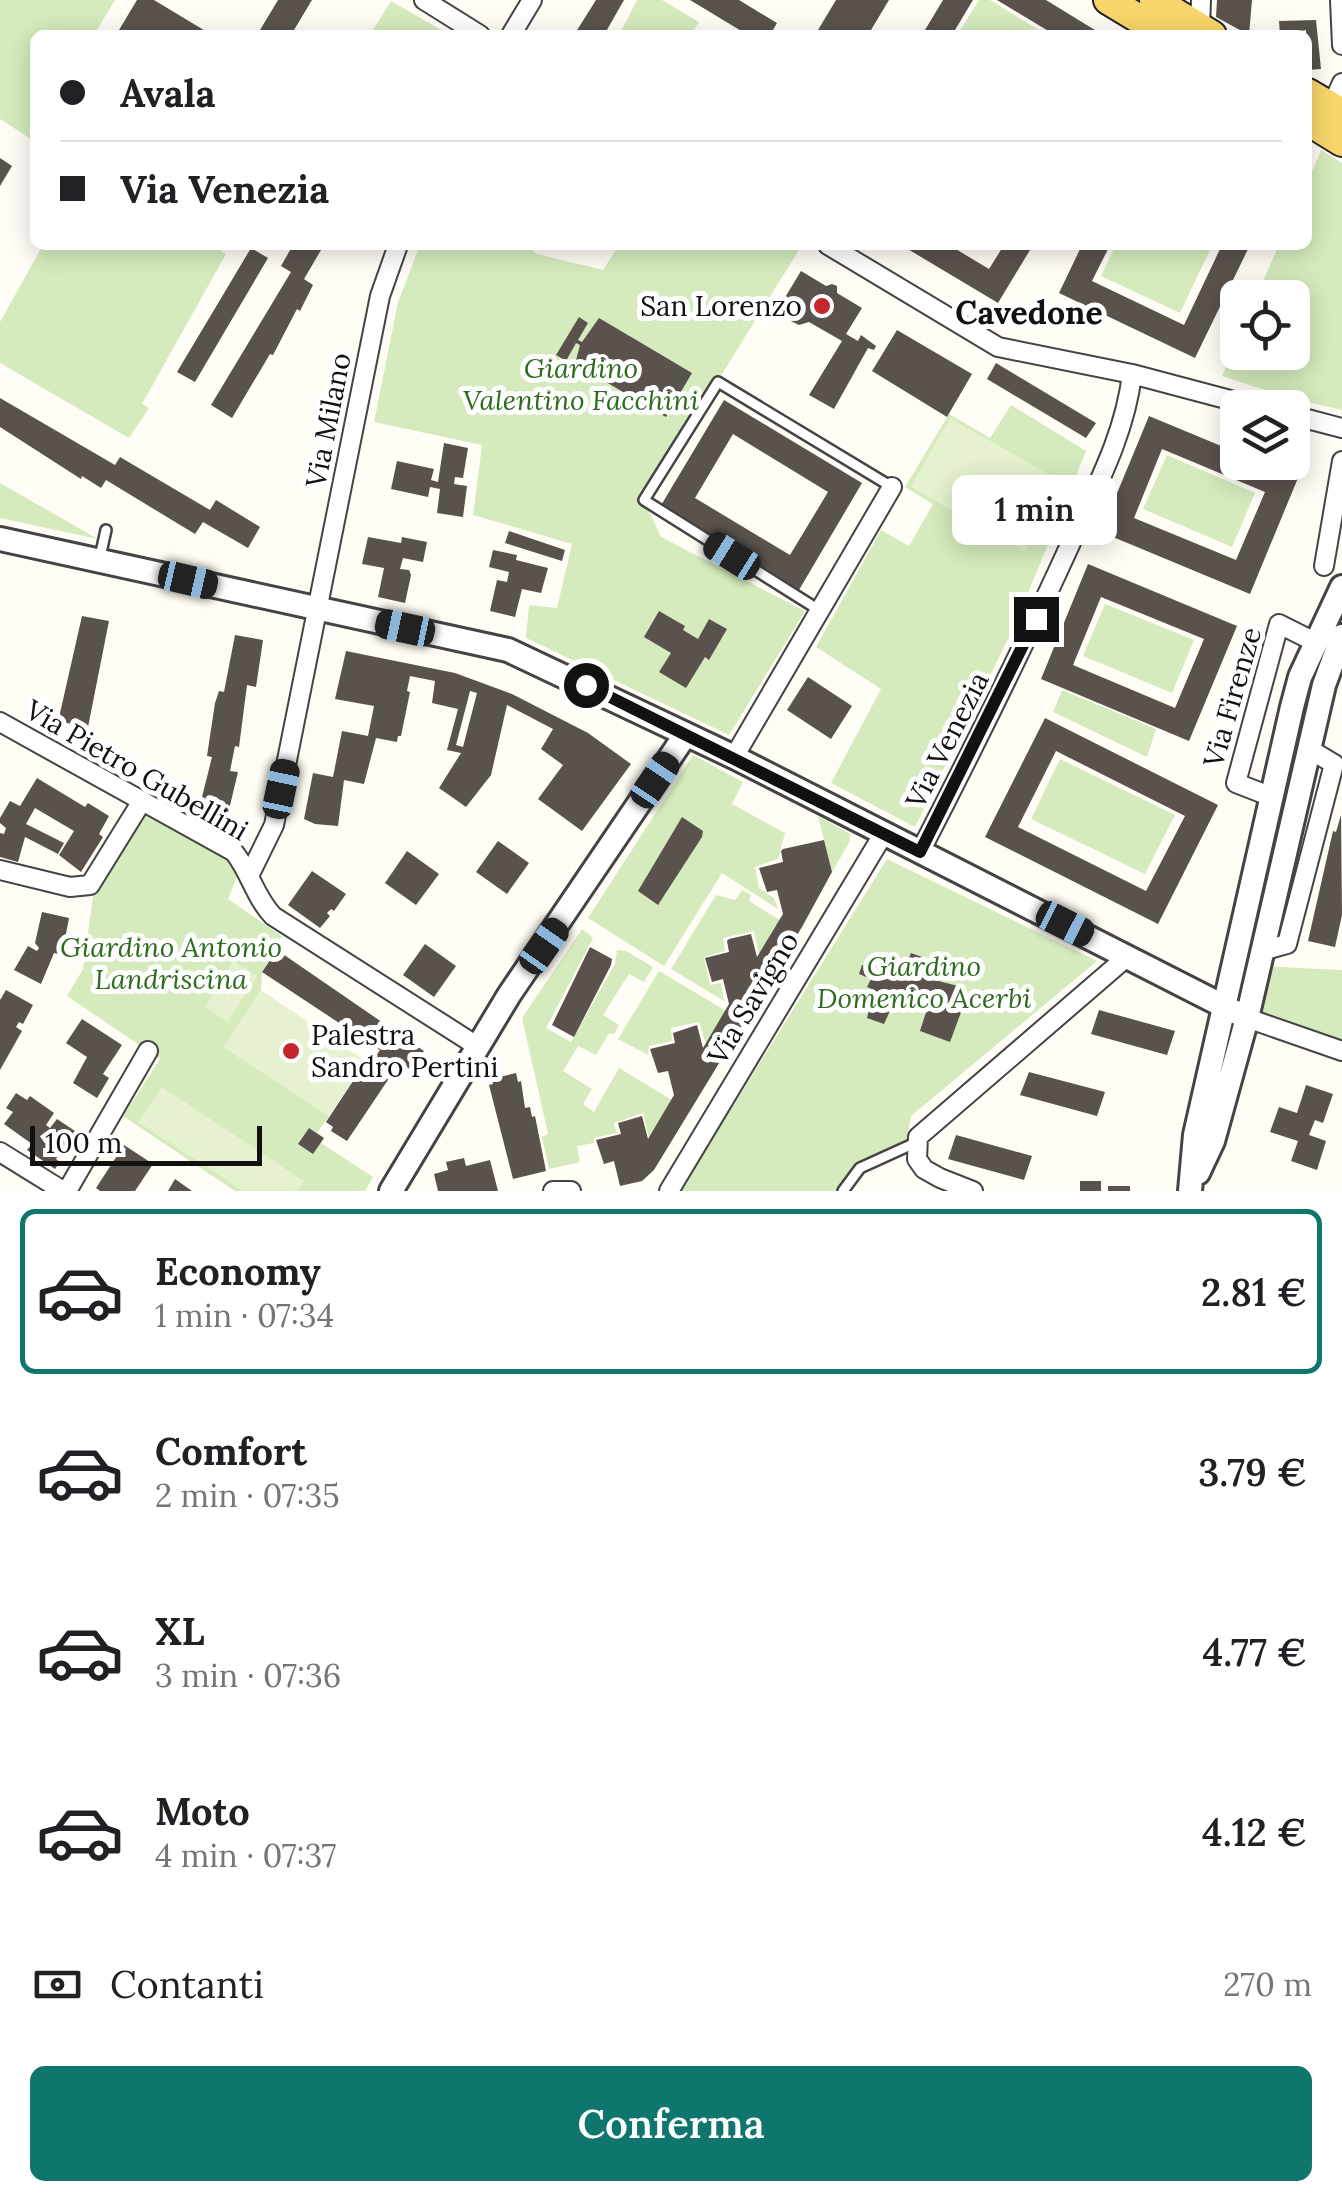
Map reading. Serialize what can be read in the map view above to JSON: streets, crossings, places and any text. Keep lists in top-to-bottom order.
{
  "streets": {
    "street": [
      "Via Milano",
      "Via Firenze",
      "Via Venezia",
      "Via Pietro Gubellini",
      "Via Savigno"
    ]
  },
  "crossings": [
    ["Via Milano", "Via Pietro Gubellini"]
  ],
  "districts": ["Cavedone"],
  "parks": ["Giardino Valentino Facchini", "Giardino Antonio Landriscina", "Giardino Domenico Acerbi"],
  "places": ["San Lorenzo", "Palestra Sandro Pertini"],
  "scale_bar": "100 m",
  "page": {
    "banner": ["Avala", "Via Venezia"],
    "bubble": "1 min",
    "scale": "100 m",
    "list": [
      {
        "name": "Economy",
        "note": "1 min · 07:34",
        "value": "2.81 €"
      },
      {
        "name": "Comfort",
        "note": "2 min · 07:35",
        "value": "3.79 €"
      },
      {
        "name": "XL",
        "note": "3 min · 07:36",
        "value": "4.77 €"
      },
      {
        "name": "Moto",
        "note": "4 min · 07:37",
        "value": "4.12 €"
      }
    ],
    "pay": ["Contanti", "270 m"],
    "buttons": "Conferma"
  }
}
